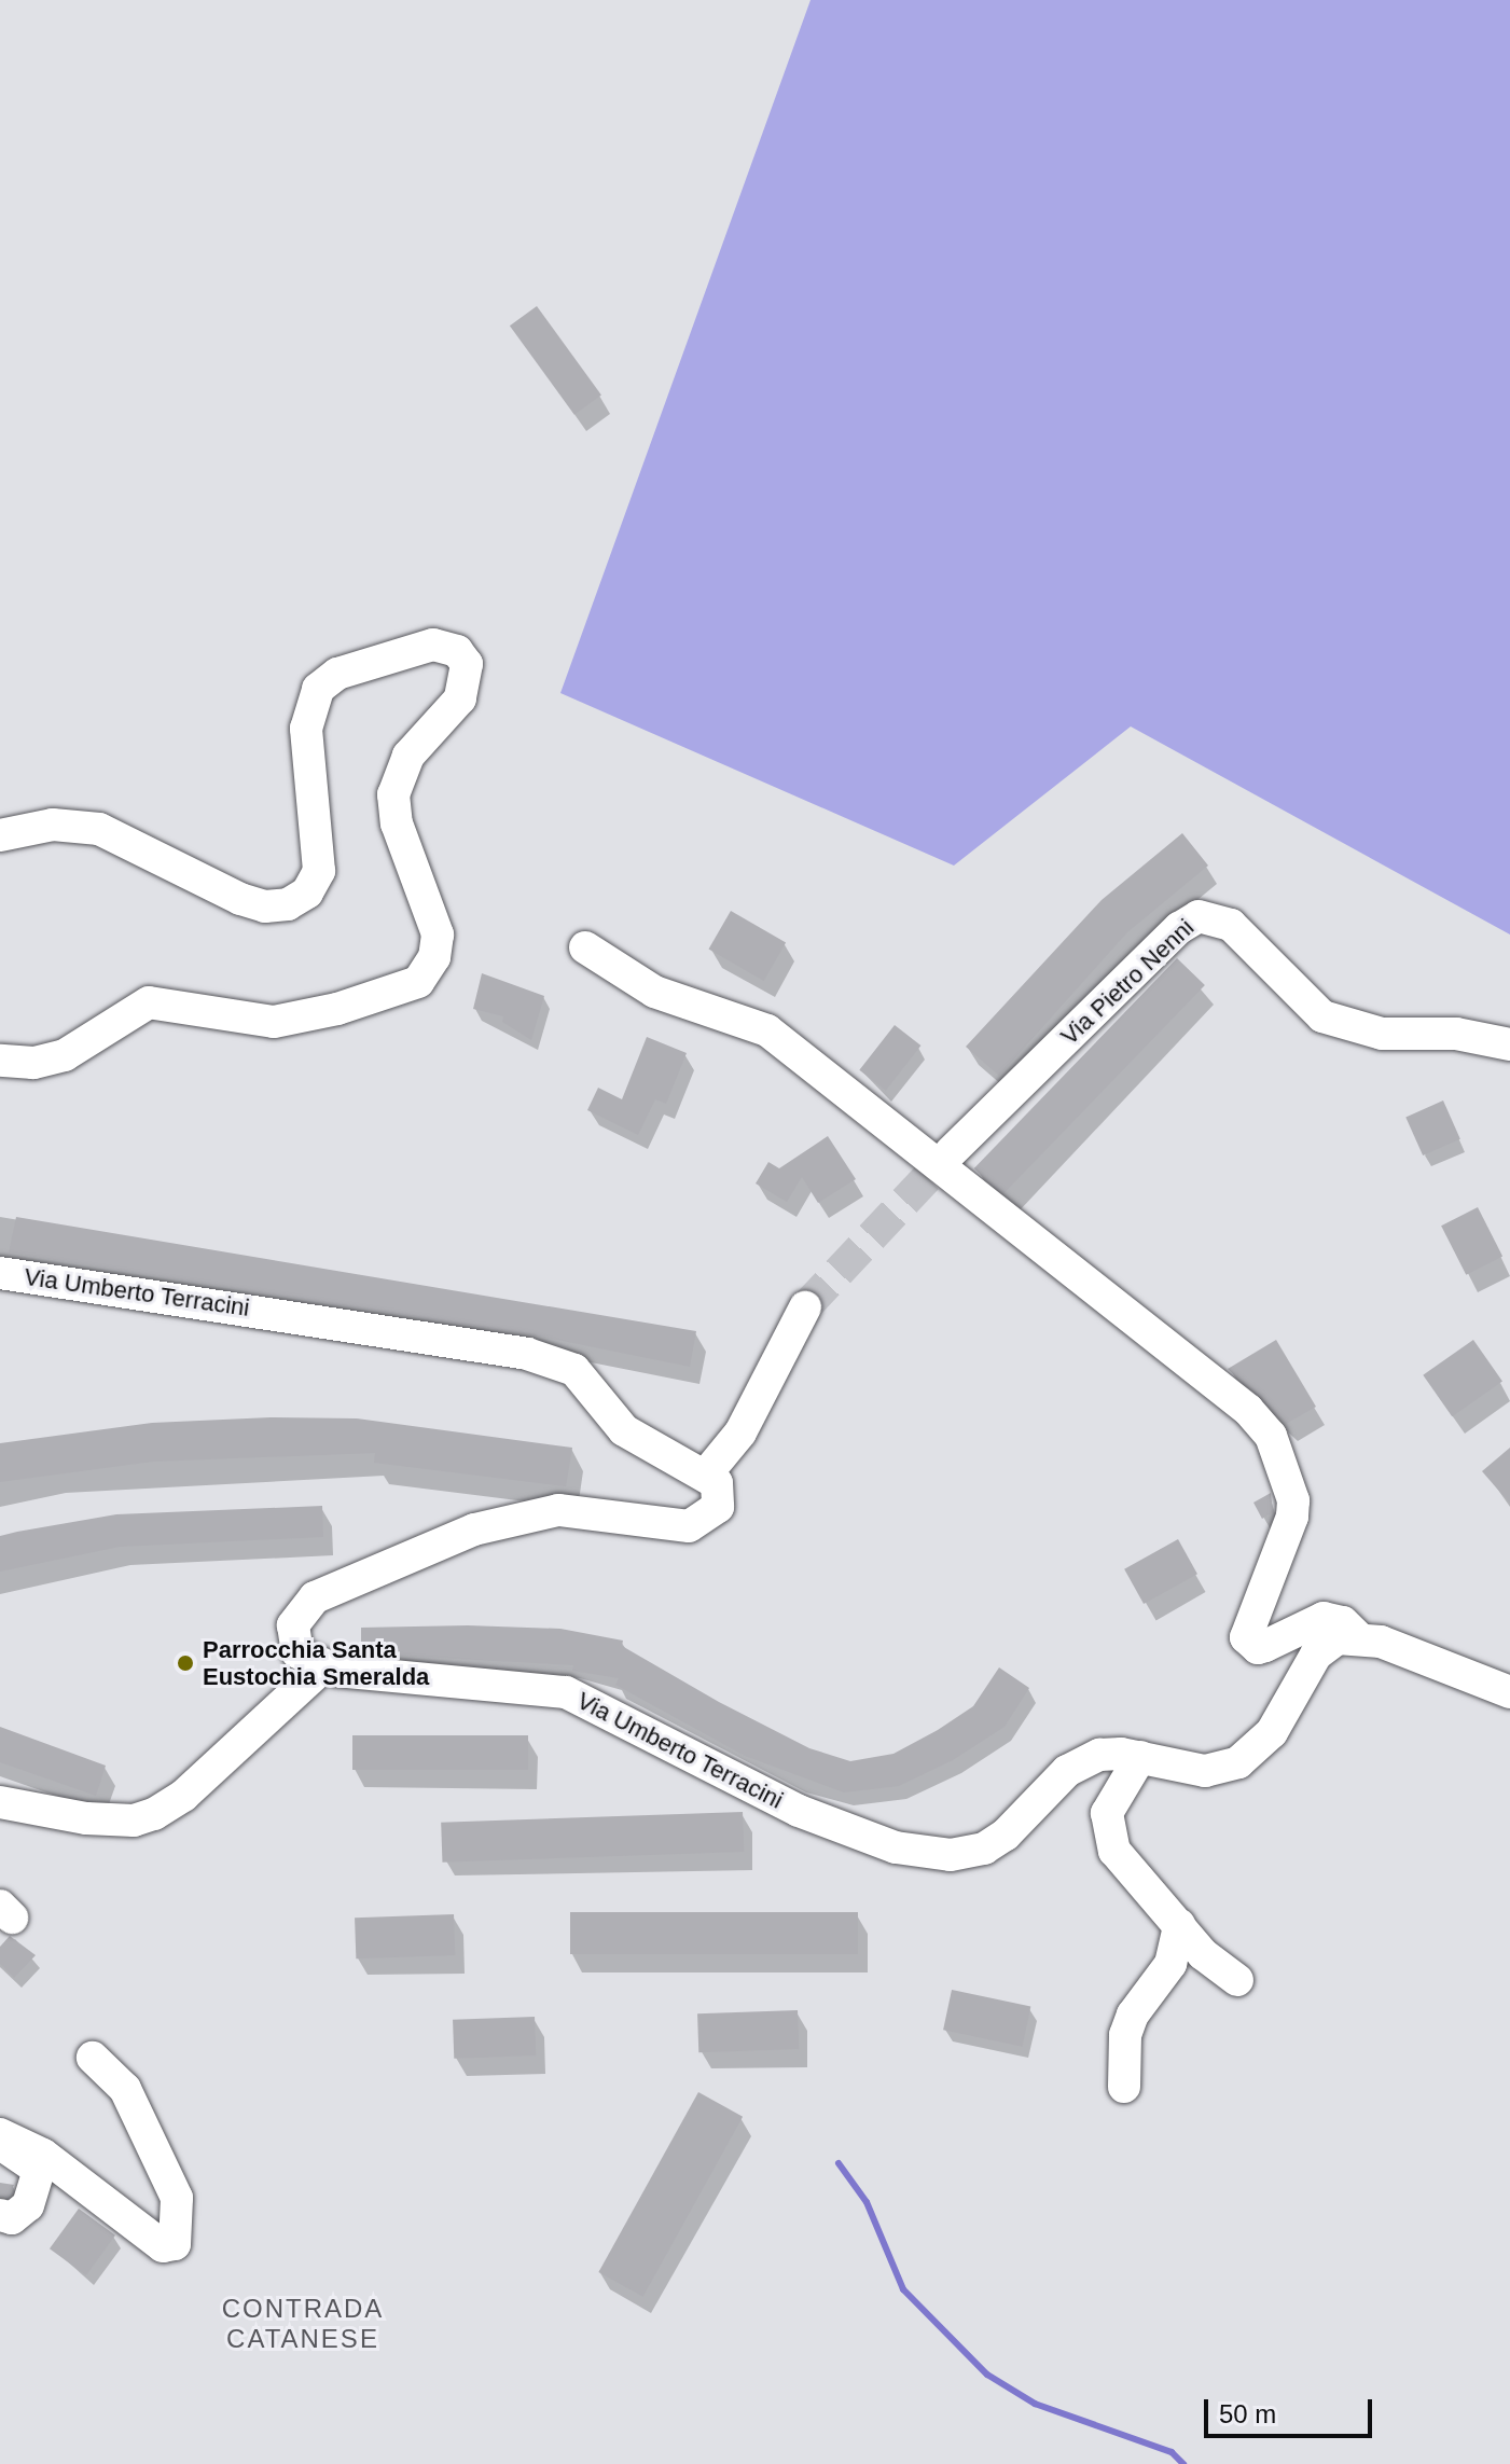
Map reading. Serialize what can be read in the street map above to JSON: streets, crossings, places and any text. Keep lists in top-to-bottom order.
{
  "streets": {
    "street": ["Via Pietro Nenni", "Via Umberto Terracini"]
  },
  "districts": ["CONTRADA CATANESE"],
  "places": ["Parrocchia Santa Eustochia Smeralda"],
  "scale_bar": "50 m"
}
